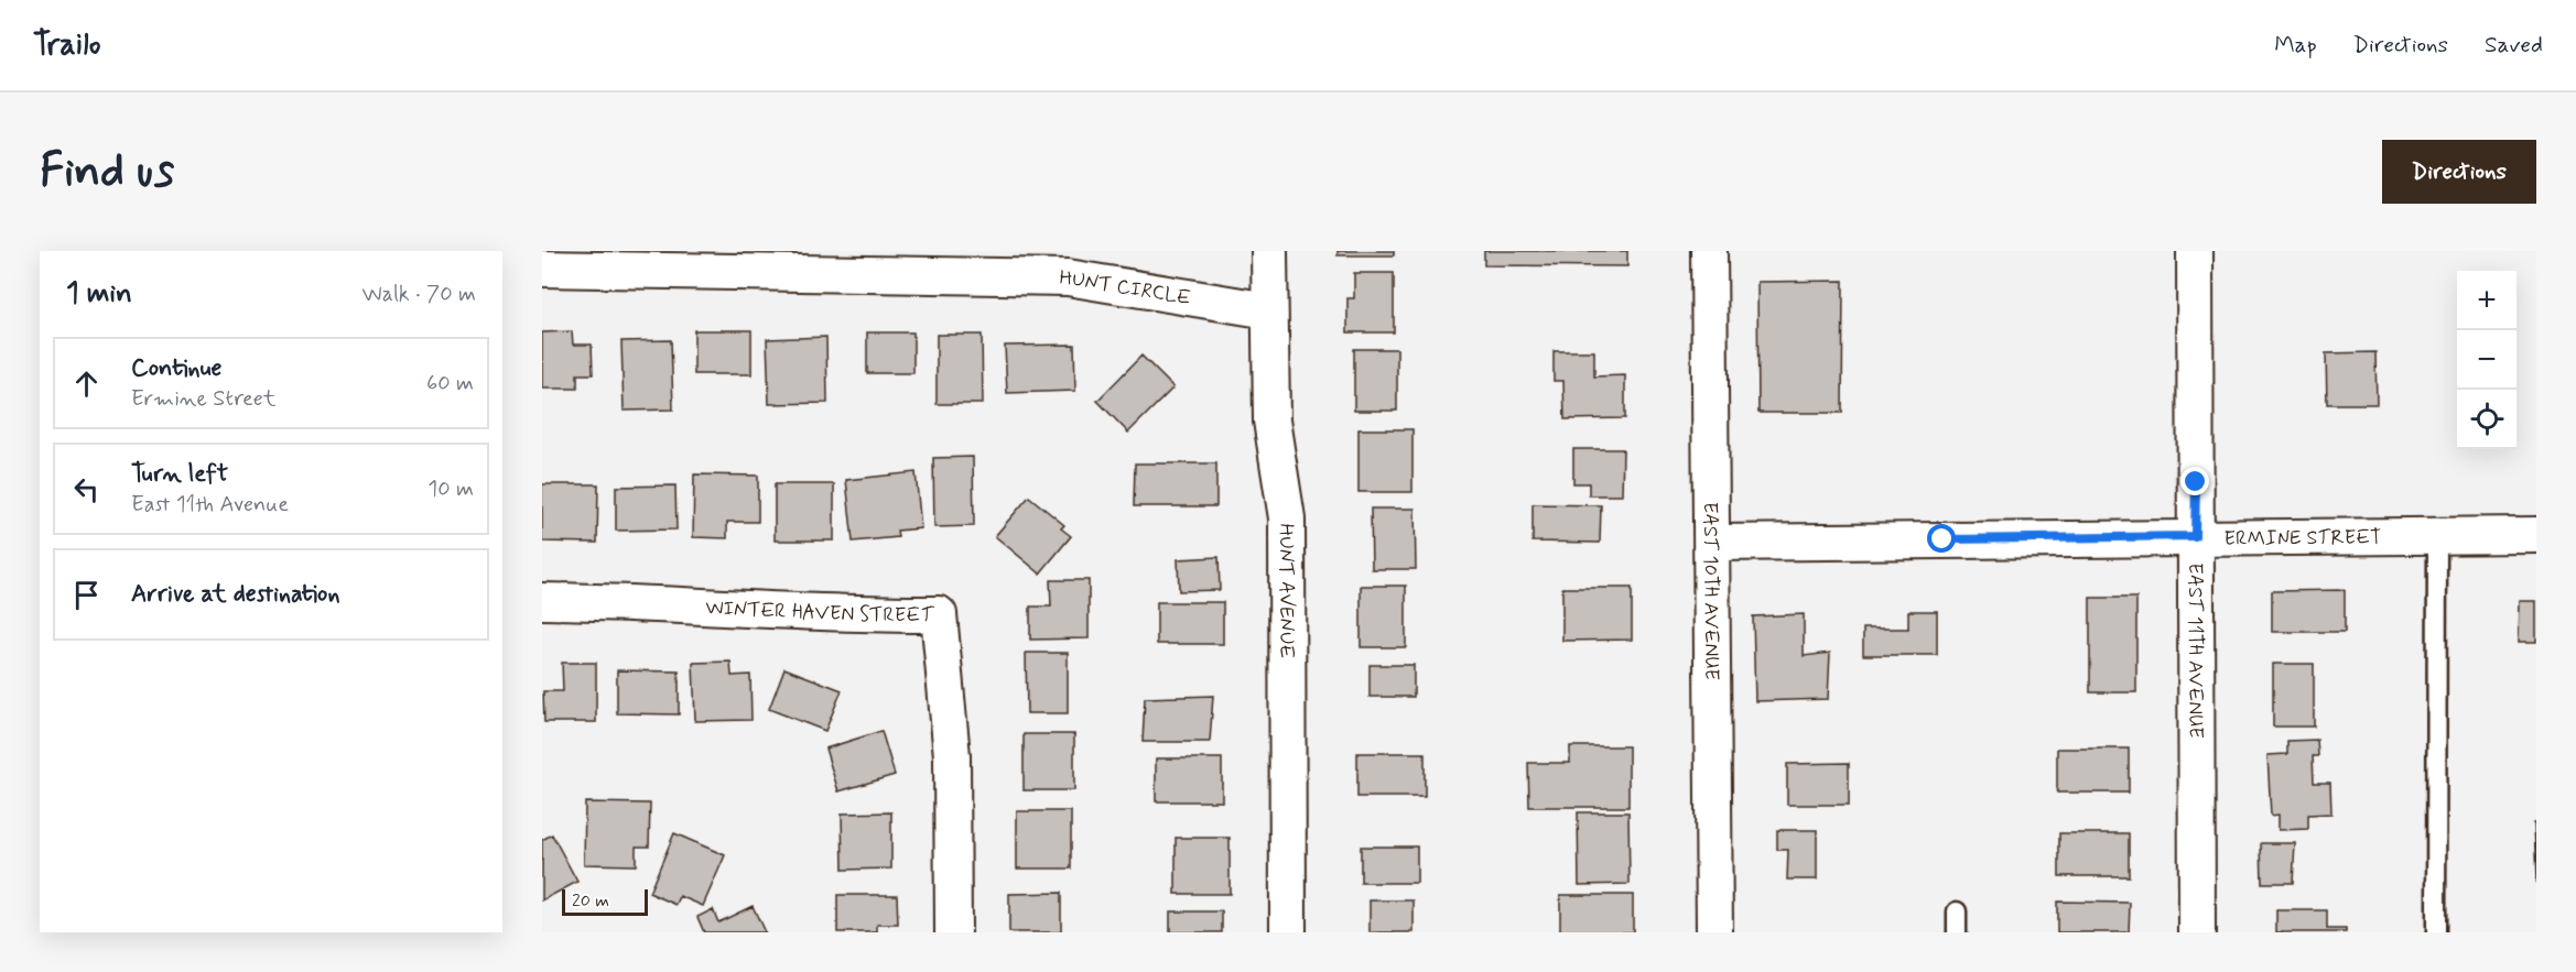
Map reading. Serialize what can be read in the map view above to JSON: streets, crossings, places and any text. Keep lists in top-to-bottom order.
{
  "streets": {
    "street": [
      "HUNT CIRCLE",
      "ERMINE STREET",
      "HUNT AVENUE",
      "EAST 10TH AVENUE",
      "WINTER HAVEN STREET",
      "EAST 11TH AVENUE"
    ]
  },
  "crossings": [
    ["HUNT CIRCLE", "HUNT AVENUE"],
    ["ERMINE STREET", "EAST 10TH AVENUE"],
    ["ERMINE STREET", "EAST 11TH AVENUE"]
  ],
  "scale_bar": "20 m",
  "page": {
    "header": "Trailo",
    "nav": ["Map", "Directions", "Saved"],
    "buttons": "Directions",
    "title": "Find us",
    "heading": ["1 min", "Walk · 70 m"],
    "map_buttons": ["+", "−"],
    "list": [
      ["Continue", "Ermine Street", "60 m"],
      ["Turn left", "East 11th Avenue", "10 m"],
      "Arrive at destination"
    ],
    "scale": "20 m"
  }
}
